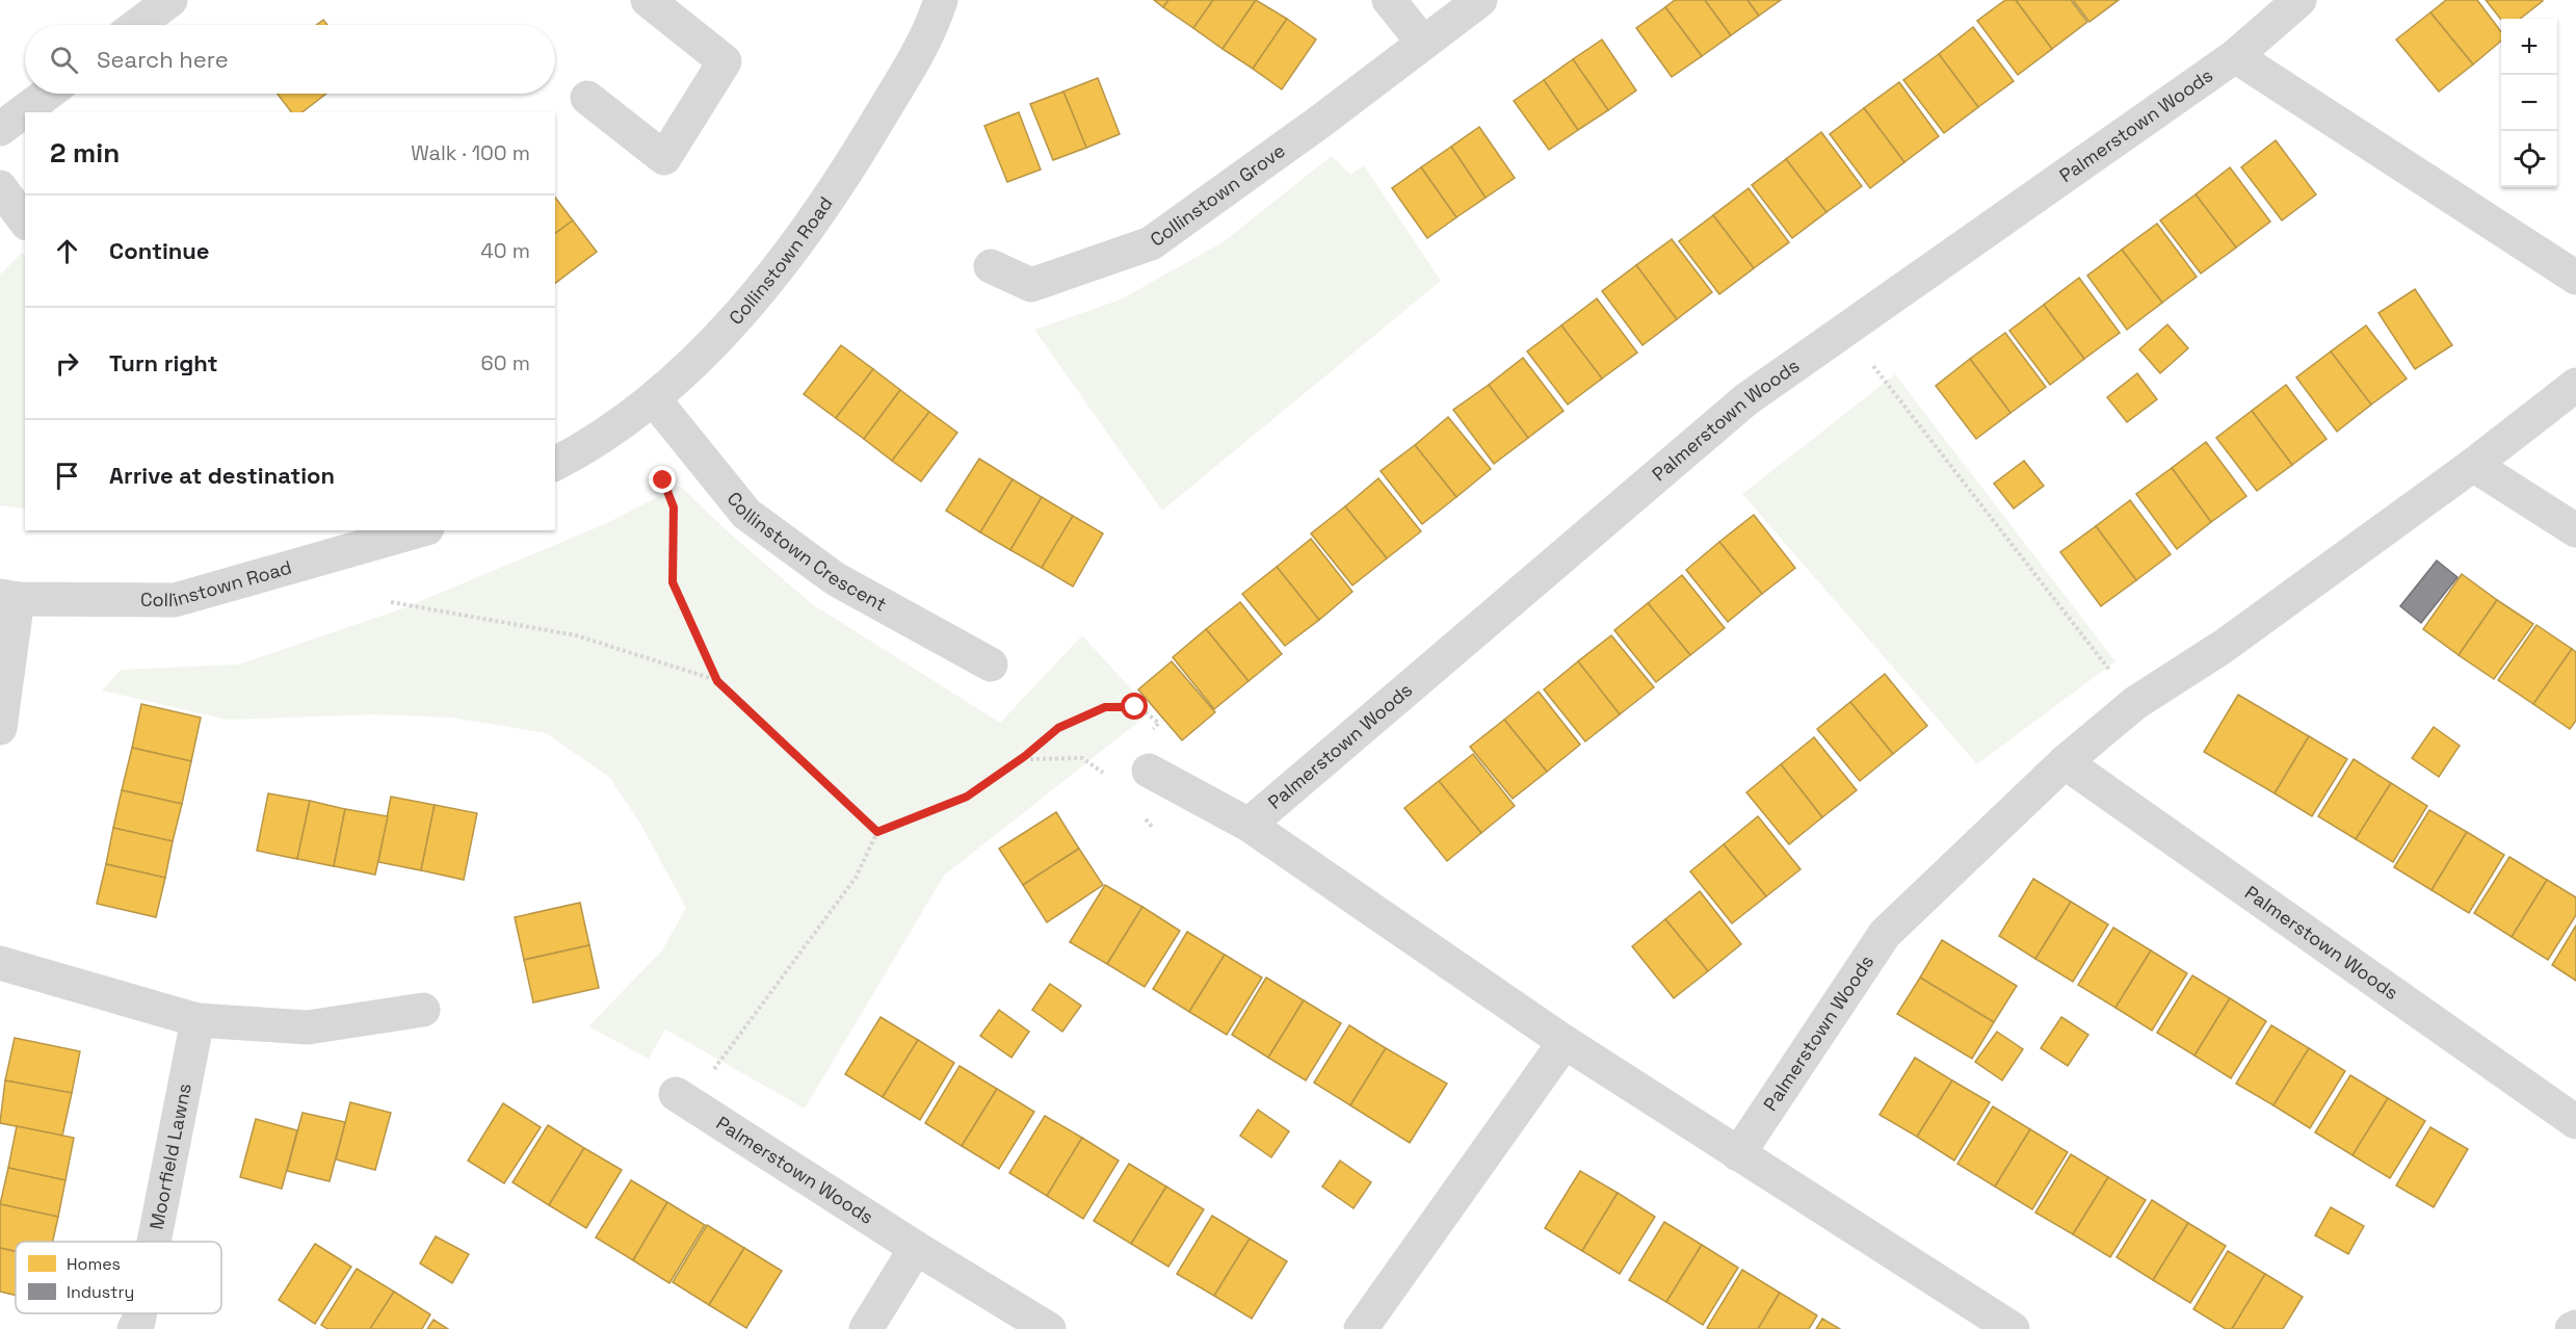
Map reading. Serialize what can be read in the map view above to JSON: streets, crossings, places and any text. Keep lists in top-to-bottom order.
{
  "streets": {
    "street": [
      "Palmerstown Woods",
      "Collinstown Grove",
      "Collinstown Road",
      "Collinstown Crescent",
      "Moorfield Lawns"
    ]
  },
  "crossings": [
    ["Collinstown Road", "Collinstown Crescent"]
  ],
  "legend": ["Homes", "Industry"],
  "page": {
    "map_buttons": ["+", "−"],
    "search": "Search here",
    "heading": ["2 min", "Walk · 100 m"],
    "list": [
      ["Continue", "40 m"],
      ["Turn right", "60 m"],
      "Arrive at destination"
    ]
  }
}
